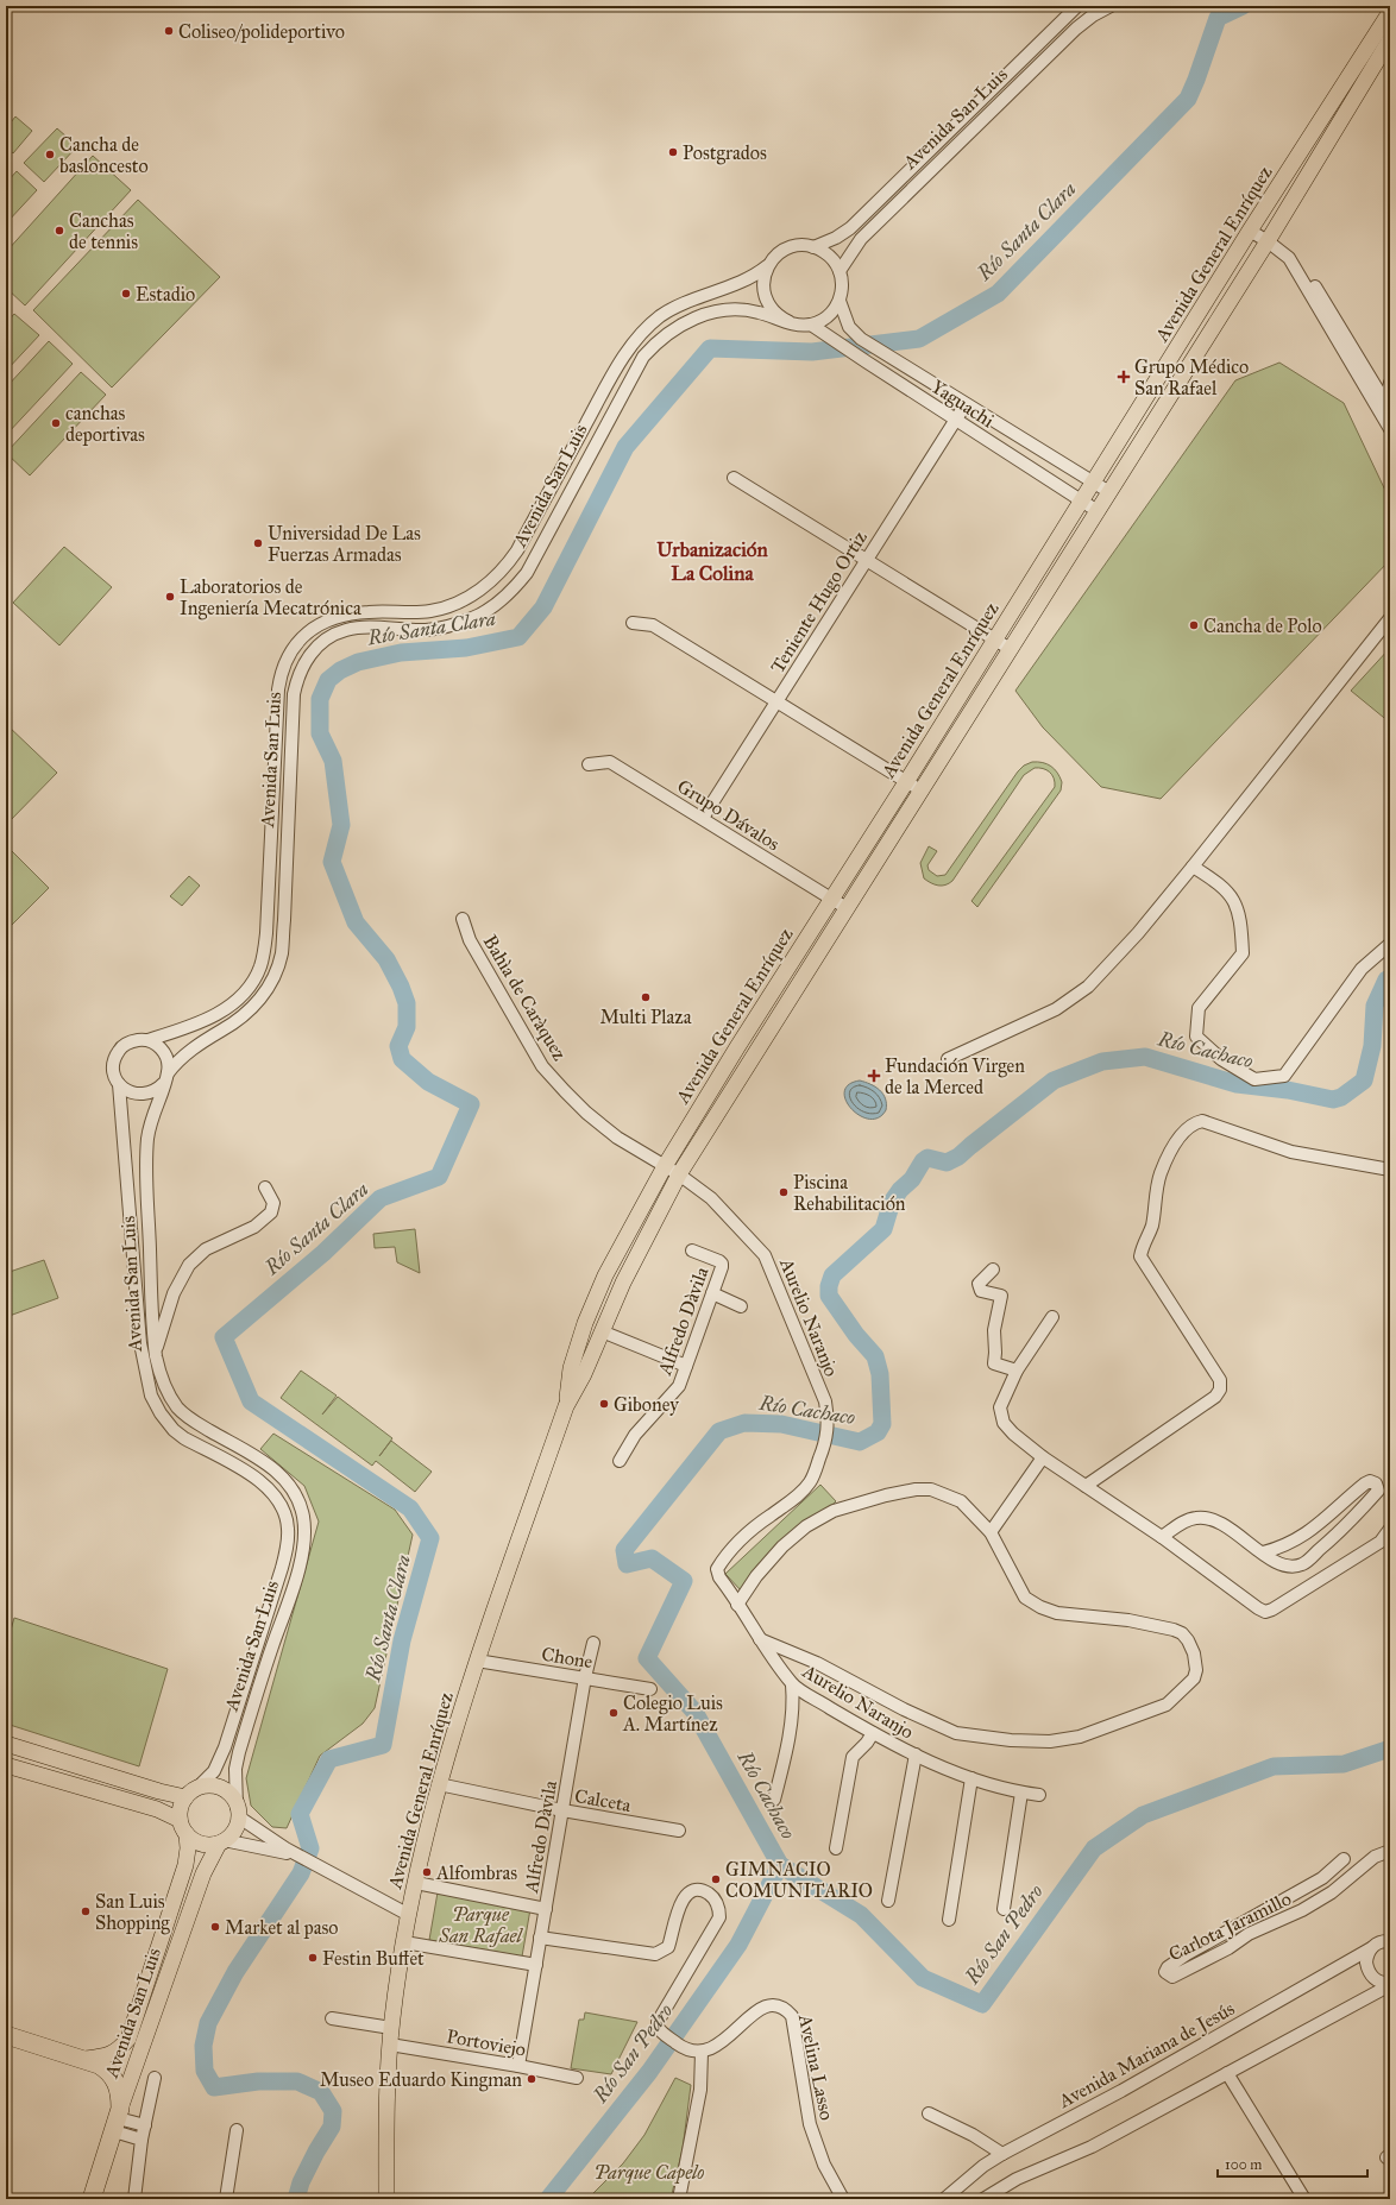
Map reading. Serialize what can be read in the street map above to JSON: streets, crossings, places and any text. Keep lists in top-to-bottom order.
{
  "streets": {
    "highway": ["Avenida San Luis"],
    "main road": ["Avenida General Enríquez"],
    "street": [
      "Yaguachi",
      "Teniente Hugo Ortiz",
      "Grupo Dávalos",
      "Bahìa de Caràquez",
      "Aurelio Naranjo",
      "Alfredo Dàvila",
      "Chone",
      "Calceta",
      "Carlota Jaramillo",
      "Portoviejo",
      "Avenida Mariana de Jesús",
      "Avelina Lasso"
    ]
  },
  "crossings": [
    ["Avenida San Luis", "Yaguachi"],
    ["Avenida General Enríquez", "Yaguachi"],
    ["Avenida General Enríquez", "Grupo Dávalos"],
    ["Avenida General Enríquez", "Bahìa de Caràquez"],
    ["Avenida General Enríquez", "Aurelio Naranjo"],
    ["Avenida General Enríquez", "Chone"],
    ["Avenida General Enríquez", "Calceta"],
    ["Avenida General Enríquez", "Portoviejo"],
    ["Yaguachi", "Teniente Hugo Ortiz"],
    ["Teniente Hugo Ortiz", "Grupo Dávalos"],
    ["Bahìa de Caràquez", "Aurelio Naranjo"],
    ["Alfredo Dàvila", "Chone"],
    ["Alfredo Dàvila", "Calceta"],
    ["Alfredo Dàvila", "Portoviejo"]
  ],
  "districts": ["Urbanización La Colina"],
  "water": ["Río Santa Clara", "Río Cachaco", "Río San Pedro"],
  "parks": ["Parque San Rafael", "Parque Capelo"],
  "places": {
    "other": [
      "Coliseo/polideportivo",
      "Postgrados",
      "Cancha de basloncesto",
      "Canchas de tennis",
      "Estadio",
      "canchas deportivas",
      "Universidad De Las Fuerzas Armadas",
      "Laboratorios de Ingeniería Mecatrónica",
      "Cancha de Polo",
      "Multi Plaza",
      "Piscina Rehabilitación",
      "Giboney",
      "Colegio Luis A. Martínez",
      "Alfombras",
      "GIMNACIO COMUNITARIO",
      "San Luis Shopping",
      "Market al paso",
      "Festin Buffet",
      "Museo Eduardo Kingman"
    ],
    "health": ["Grupo Médico San Rafael", "Fundación Virgen de la Merced"]
  },
  "scale_bar": "100 m"
}
